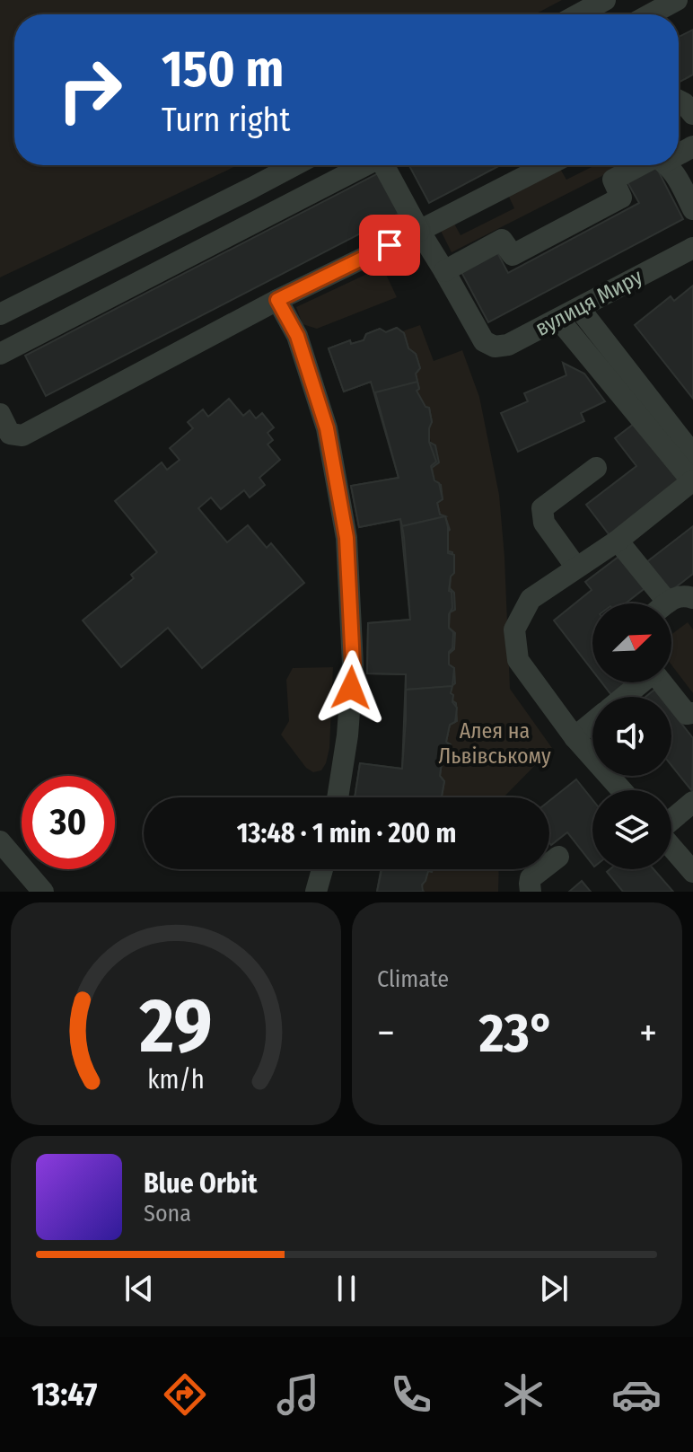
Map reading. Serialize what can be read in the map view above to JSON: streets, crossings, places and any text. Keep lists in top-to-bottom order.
{
  "streets": {
    "street": ["вулиця Миру"]
  },
  "parks": ["Алея на Львівському"],
  "north": "top right",
  "page": {
    "turn": ["150 m", "Turn right"],
    "limit": "30",
    "trip": "13:48 · 1 min · 200 m",
    "tile": "Climate",
    "heat": ["−", "23°", "+"],
    "song": ["Blue Orbit", "Sona"],
    "tabs": "13:47",
    "gauge": ["29", "km/h"]
  }
}
